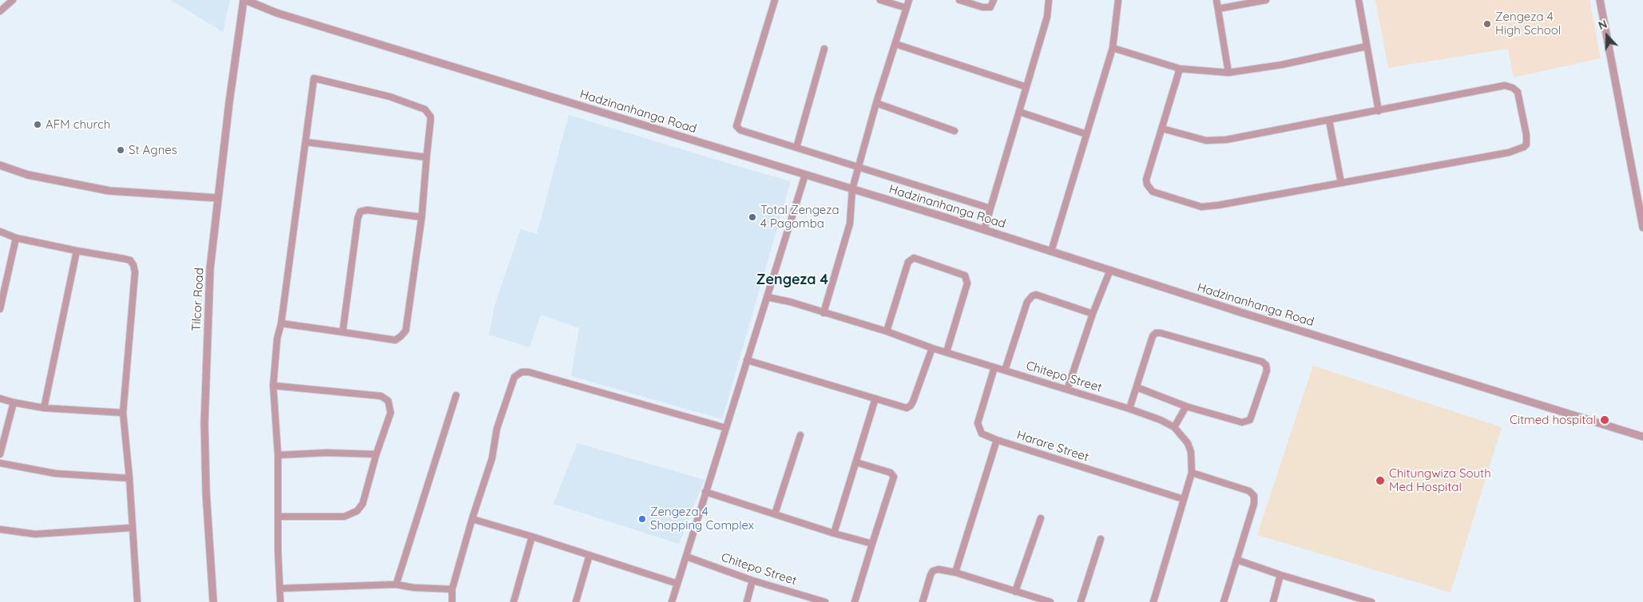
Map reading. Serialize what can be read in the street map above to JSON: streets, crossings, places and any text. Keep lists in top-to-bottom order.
{
  "streets": {
    "street": [
      "Hadzinanhanga Road",
      "Tilcor Road",
      "Chitepo Street",
      "Harare Street"
    ]
  },
  "crossings": [
    ["Hadzinanhanga Road", "Tilcor Road"],
    ["Chitepo Street", "Harare Street"]
  ],
  "districts": ["Zengeza 4"],
  "places": [
    "Zengeza 4 High School",
    "AFM church",
    "St Agnes",
    "Total Zengeza 4 Pagomba",
    "Citmed hospital",
    "Chitungwiza South Med Hospital",
    "Zengeza 4 Shopping Complex"
  ],
  "north": "top"
}
